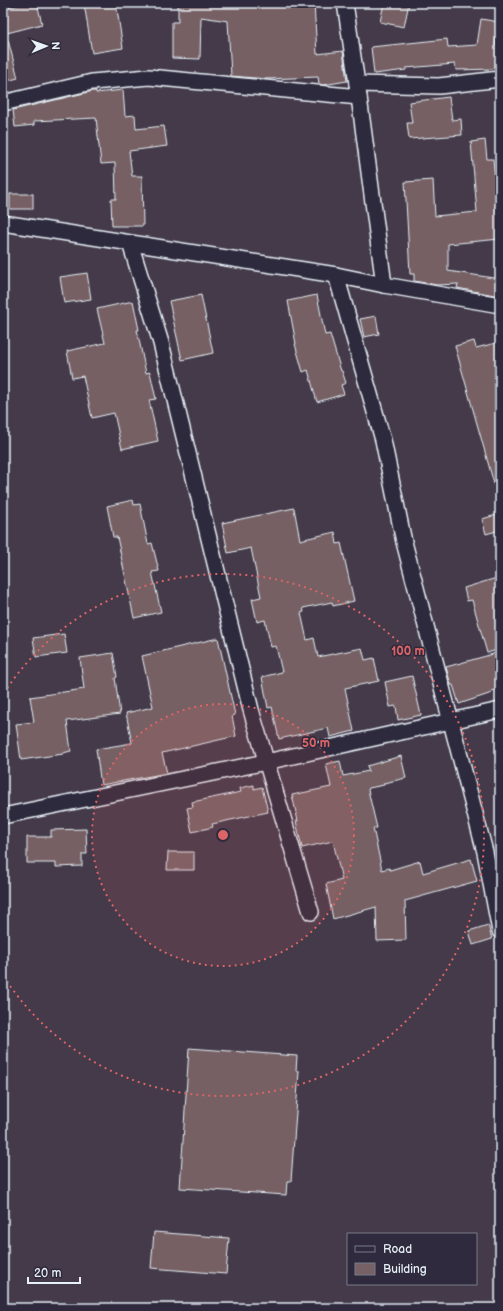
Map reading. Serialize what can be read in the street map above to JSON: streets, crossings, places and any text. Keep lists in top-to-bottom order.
{
  "legend": ["Road", "Building"],
  "scale_bar": "20 m",
  "north": "right",
  "rings": ["100 m", "50 m"]
}
